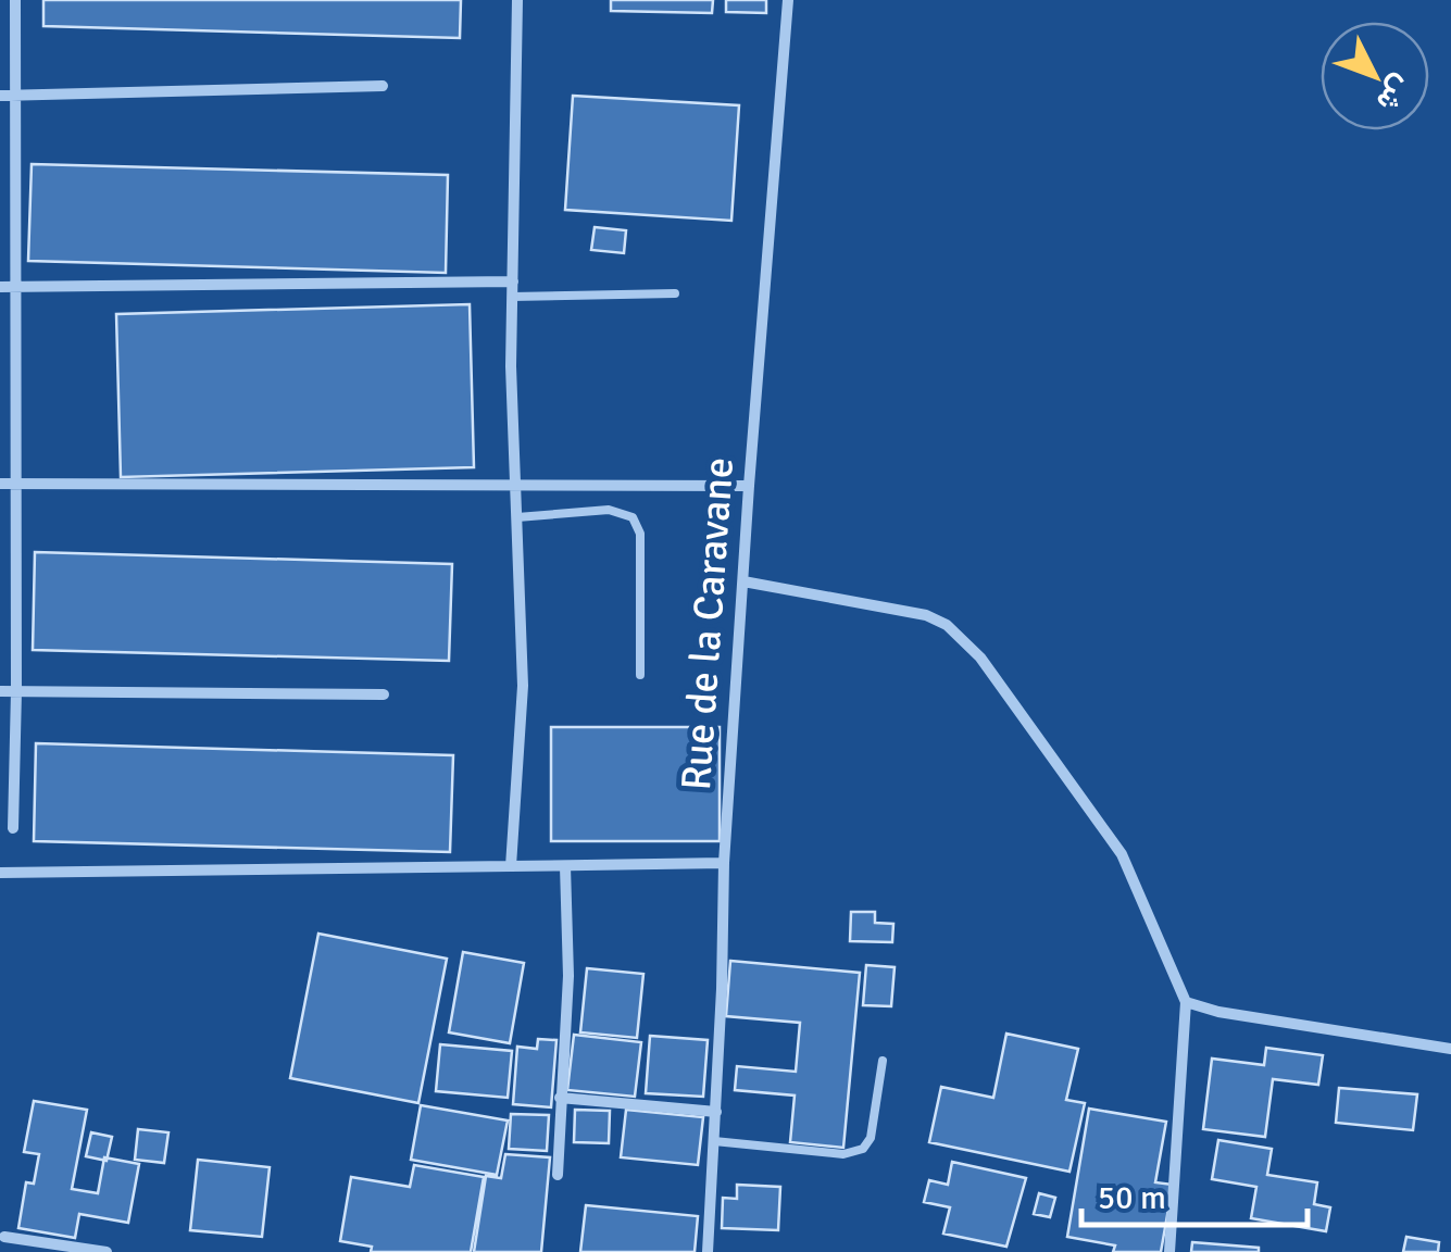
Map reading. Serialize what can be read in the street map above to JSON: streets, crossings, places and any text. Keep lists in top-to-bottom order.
{
  "streets": {
    "street": ["Rue de la Caravane"]
  },
  "scale_bar": "50 m",
  "north": "bottom right"
}
